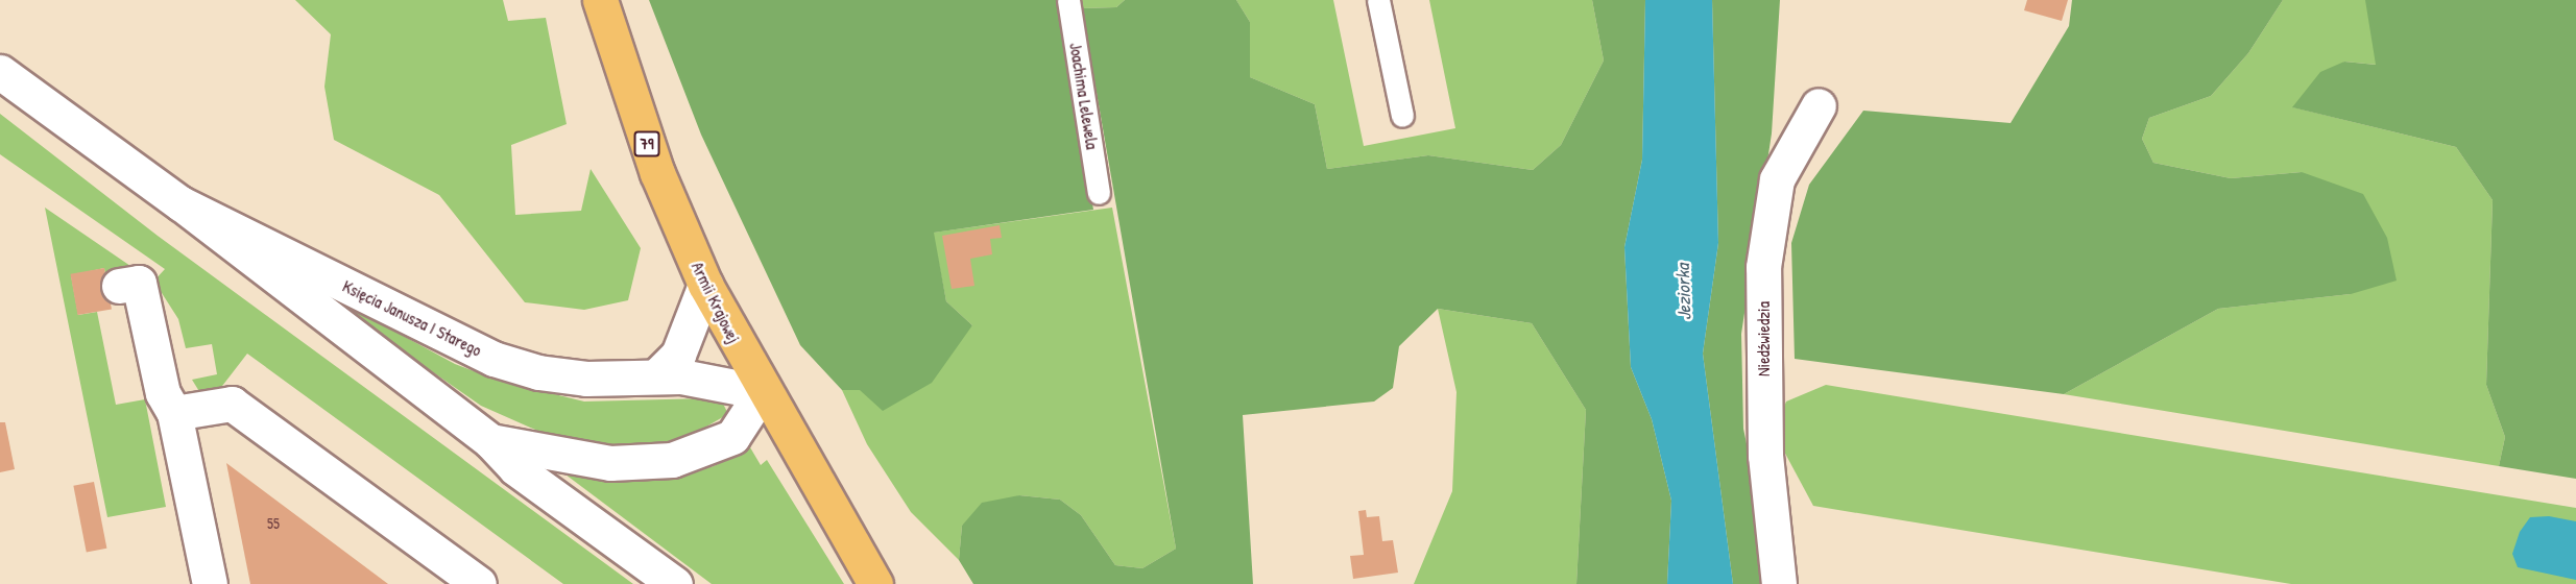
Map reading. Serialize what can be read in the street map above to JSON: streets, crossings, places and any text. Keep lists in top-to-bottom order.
{
  "streets": {
    "main road": ["79", "Armii Krajowej"],
    "street": ["Księcia Janusza I Starego", "Niedźwiedzia"],
    "lane": ["Joachima Lelewela"]
  },
  "crossings": [
    ["Armii Krajowej", "Księcia Janusza I Starego"]
  ],
  "water": ["Jeziorka"],
  "house_numbers": ["55"]
}
